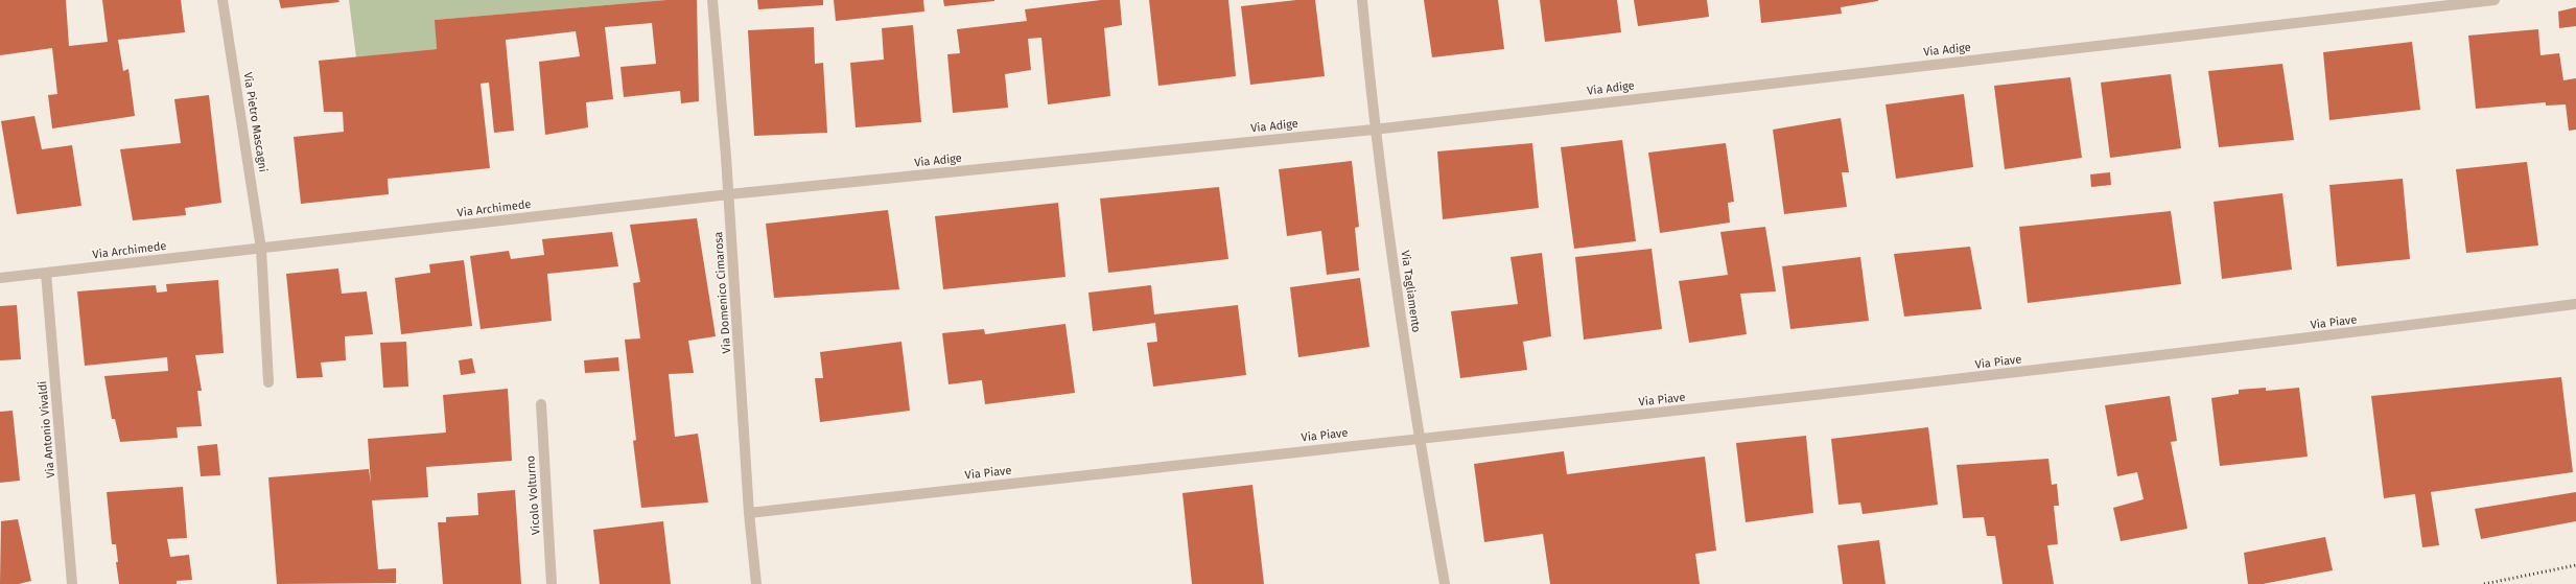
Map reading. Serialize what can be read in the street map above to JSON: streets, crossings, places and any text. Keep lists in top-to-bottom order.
{
  "streets": {
    "street": [
      "Via Adige",
      "Via Pietro Mascagni",
      "Via Archimede",
      "Via Tagliamento",
      "Via Domenico Cimarosa",
      "Via Piave",
      "Via Antonio Vivaldi",
      "Vicolo Volturno"
    ]
  },
  "crossings": [
    ["Via Adige", "Via Archimede"],
    ["Via Adige", "Via Tagliamento"],
    ["Via Adige", "Via Domenico Cimarosa"],
    ["Via Pietro Mascagni", "Via Archimede"],
    ["Via Archimede", "Via Domenico Cimarosa"],
    ["Via Archimede", "Via Antonio Vivaldi"],
    ["Via Tagliamento", "Via Piave"],
    ["Via Domenico Cimarosa", "Via Piave"]
  ]
}
